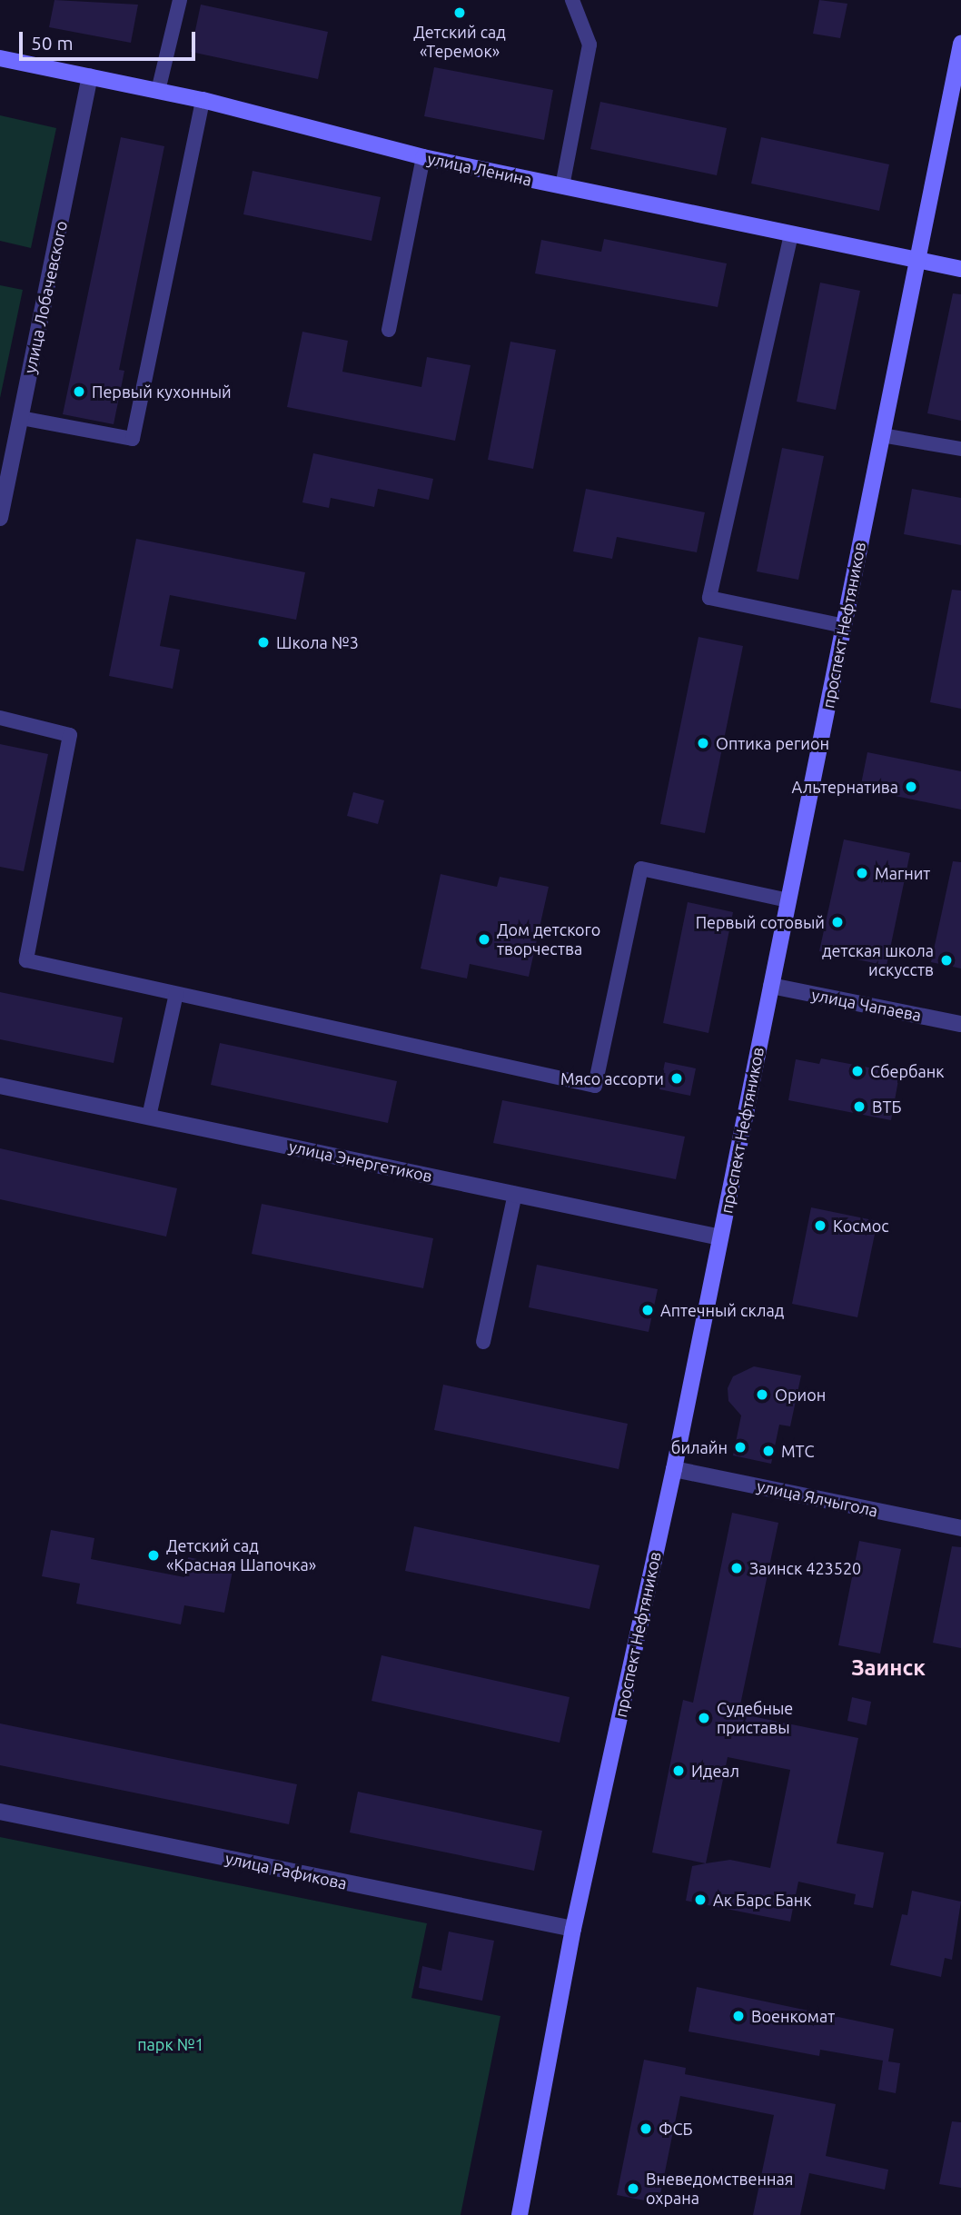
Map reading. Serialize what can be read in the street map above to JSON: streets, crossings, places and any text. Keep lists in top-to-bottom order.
{
  "streets": {
    "main road": ["улица Ленина", "проспект Нефтяников"],
    "street": [
      "улица Лобачевского",
      "улица Чапаева",
      "улица Энергетиков",
      "улица Ялчыгола",
      "улица Рафикова"
    ]
  },
  "crossings": [
    ["улица Ленина", "улица Лобачевского"],
    ["улица Ленина", "проспект Нефтяников"],
    ["проспект Нефтяников", "улица Чапаева"],
    ["проспект Нефтяников", "улица Энергетиков"],
    ["проспект Нефтяников", "улица Ялчыгола"],
    ["проспект Нефтяников", "улица Рафикова"]
  ],
  "districts": ["Заинск"],
  "parks": ["парк №1"],
  "places": [
    "Детский сад «Теремок»",
    "Первый кухонный",
    "Школа №3",
    "Оптика регион",
    "Альтернатива",
    "Магнит",
    "Первый сотовый",
    "Дом детского творчества",
    "детская школа искусств",
    "Сбербанк",
    "Мясо ассорти",
    "ВТБ",
    "Космос",
    "Аптечный склад",
    "Орион",
    "билайн",
    "МТС",
    "Детский сад «Красная Шапочка»",
    "Заинск 423520",
    "Судебные приставы",
    "Идеал",
    "Ак Барс Банк",
    "Военкомат",
    "ФСБ",
    "Вневедомственная охрана"
  ],
  "scale_bar": "50 m"
}
